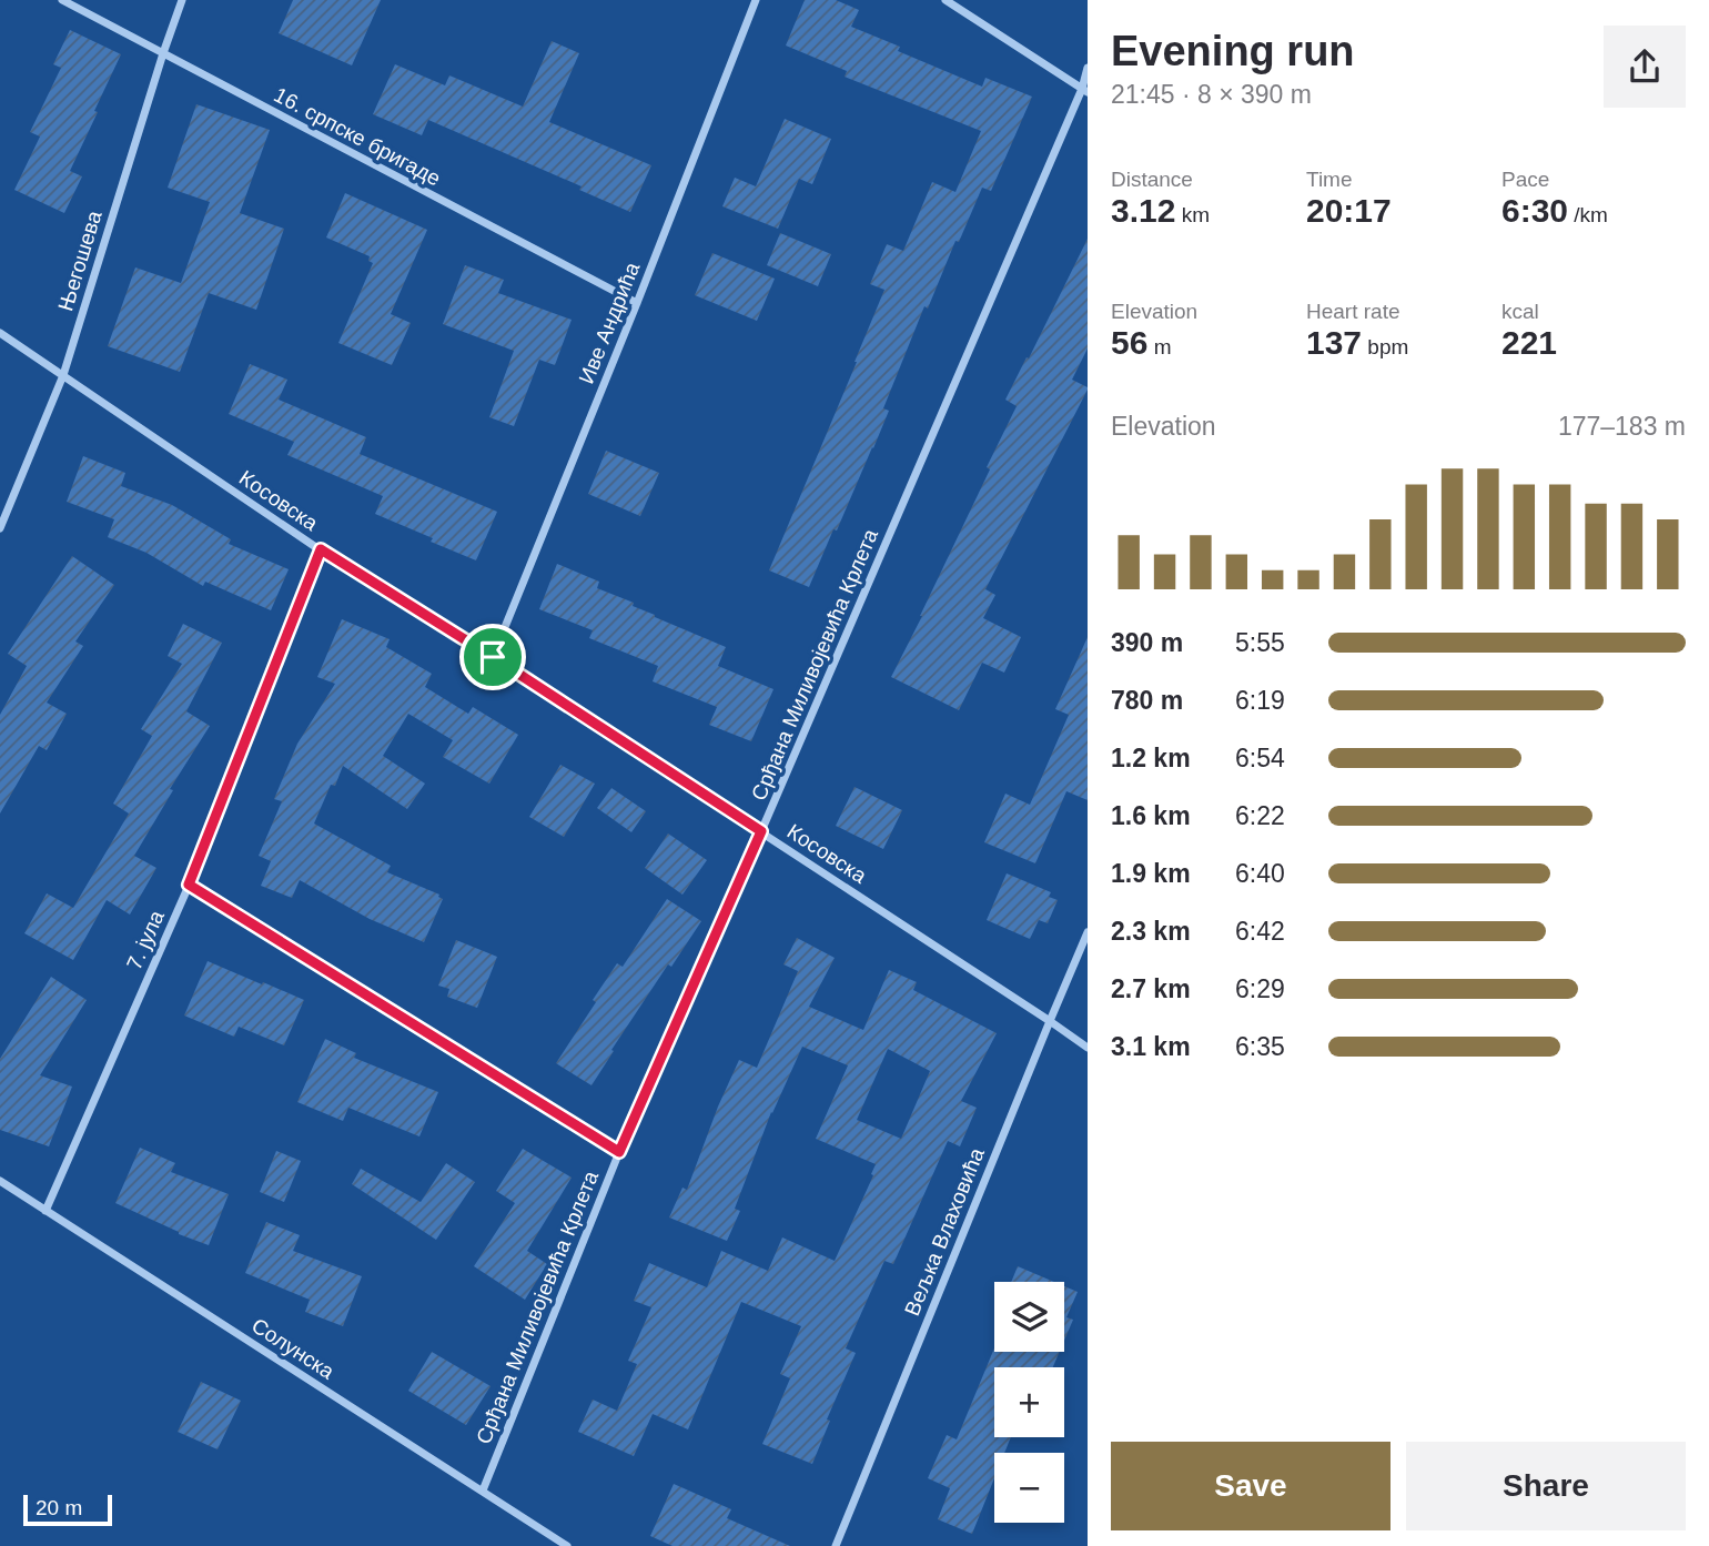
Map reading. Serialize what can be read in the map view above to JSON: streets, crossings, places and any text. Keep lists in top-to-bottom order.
{
  "streets": {
    "street": [
      "16. српске бригаде",
      "Његошева",
      "Иве Андрића",
      "Косовска",
      "Срђана Миливојевића Крлета",
      "7. јула",
      "Вељка Влаховића",
      "Солунска"
    ]
  },
  "crossings": [
    ["16. српске бригаде", "Његошева"],
    ["16. српске бригаде", "Иве Андрића"],
    ["Његошева", "Косовска"],
    ["Иве Андрића", "Косовска"],
    ["Косовска", "Срђана Миливојевића Крлета"],
    ["Косовска", "7. јула"],
    ["Косовска", "Вељка Влаховића"],
    ["Срђана Миливојевића Крлета", "Солунска"],
    ["7. јула", "Солунска"]
  ],
  "scale_bar": "20 m",
  "page": {
    "heading": ["Evening run", "21:45 · 8 × 390 m"],
    "stats": [
      ["Distance", "3.12 km"],
      ["Time", "20:17"],
      ["Pace", "6:30 /km"],
      ["Elevation", "56 m"],
      ["Heart rate", "137 bpm"],
      ["kcal", "221"]
    ],
    "chart": ["Elevation", "177–183 m"],
    "list": [
      {
        "name": "390 m",
        "note": "5:55"
      },
      {
        "name": "780 m",
        "note": "6:19"
      },
      {
        "name": "1.2 km",
        "note": "6:54"
      },
      {
        "name": "1.6 km",
        "note": "6:22"
      },
      {
        "name": "1.9 km",
        "note": "6:40"
      },
      {
        "name": "2.3 km",
        "note": "6:42"
      },
      {
        "name": "2.7 km",
        "note": "6:29"
      },
      {
        "name": "3.1 km",
        "note": "6:35"
      }
    ],
    "map_buttons": ["+", "−"],
    "buttons": ["Save", "Share"],
    "scale": "20 m"
  }
}
